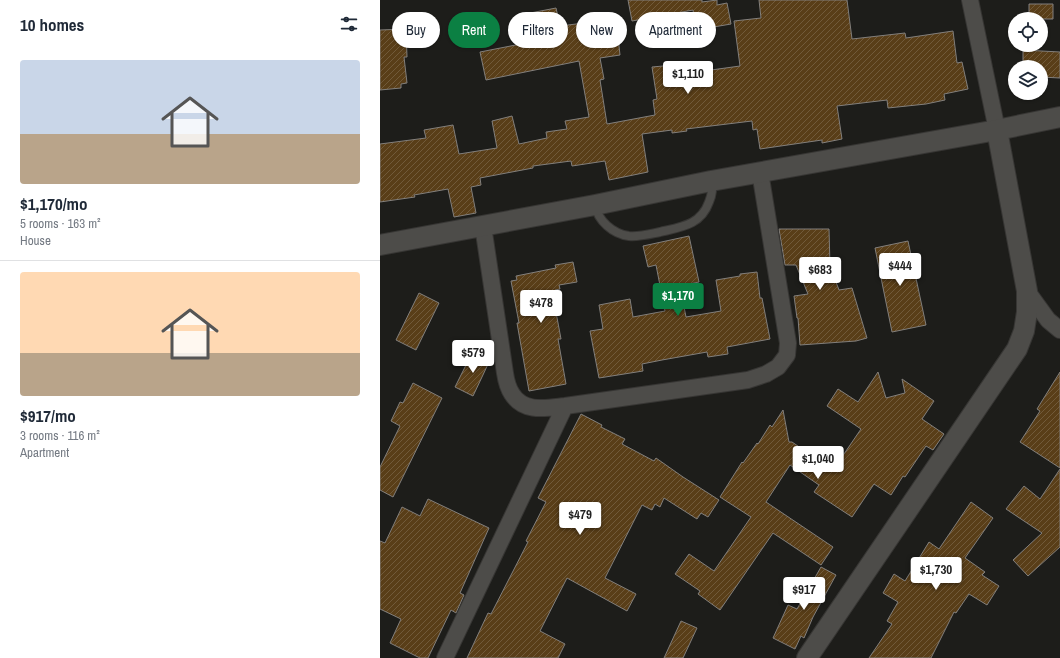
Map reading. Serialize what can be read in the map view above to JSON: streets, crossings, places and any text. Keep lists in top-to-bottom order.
{
  "page": {
    "heading": "10 homes",
    "chip": [
      "Buy",
      "Rent",
      "Filters",
      "New",
      "Apartment"
    ],
    "list": [
      {
        "name": "$1,170/mo",
        "note": "5 rooms · 163 m² · House"
      },
      {
        "name": "$917/mo",
        "note": "3 rooms · 116 m² · Apartment"
      }
    ],
    "price": [
      "$1,110",
      "$444",
      "$683",
      "$1,170",
      "$478",
      "$579",
      "$1,040",
      "$479",
      "$1,730",
      "$917"
    ]
  }
}
